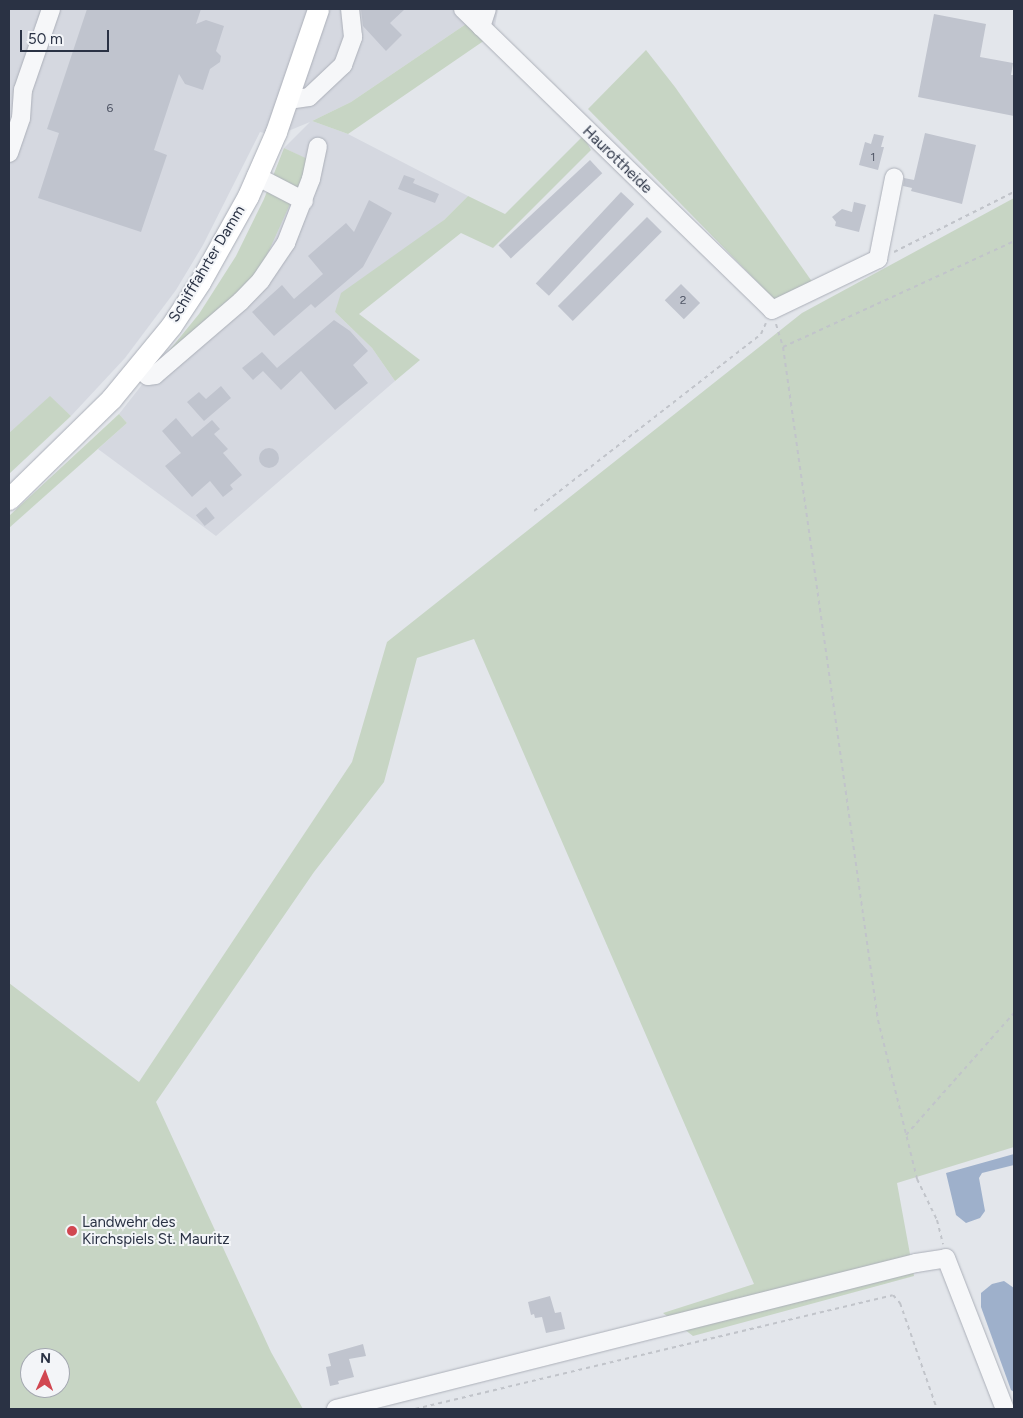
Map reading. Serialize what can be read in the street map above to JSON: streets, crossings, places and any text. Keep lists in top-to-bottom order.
{
  "streets": {
    "main road": ["Schifffahrter Damm"],
    "street": ["Haurottheide"]
  },
  "places": ["Landwehr des Kirchspiels St. Mauritz"],
  "house_numbers": ["6", "1", "2"],
  "scale_bar": "50 m",
  "north": "top"
}
